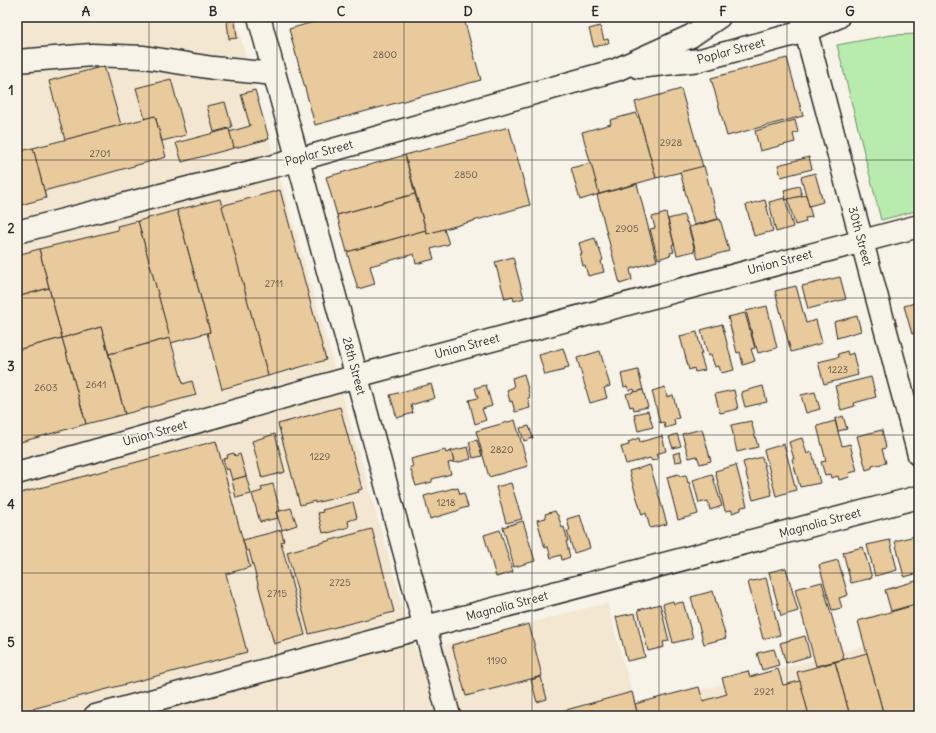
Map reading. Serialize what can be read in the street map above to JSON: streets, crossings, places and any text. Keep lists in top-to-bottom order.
{
  "streets": {
    "street": [
      "Poplar Street",
      "30th Street",
      "Union Street",
      "28th Street",
      "Magnolia Street"
    ]
  },
  "crossings": [
    ["Poplar Street", "30th Street"],
    ["Poplar Street", "28th Street"],
    ["30th Street", "Union Street"],
    ["Union Street", "28th Street"],
    ["28th Street", "Magnolia Street"]
  ],
  "house_numbers": [
    "2800",
    "2928",
    "2701",
    "2850",
    "2905",
    "2711",
    "1223",
    "2641",
    "2603",
    "2820",
    "1229",
    "1218",
    "2725",
    "2715",
    "1190",
    "2921"
  ],
  "grid": {
    "columns": [
      "A",
      "B",
      "C",
      "D",
      "E",
      "F",
      "G"
    ],
    "rows": [
      "1",
      "2",
      "3",
      "4",
      "5"
    ]
  }
}
